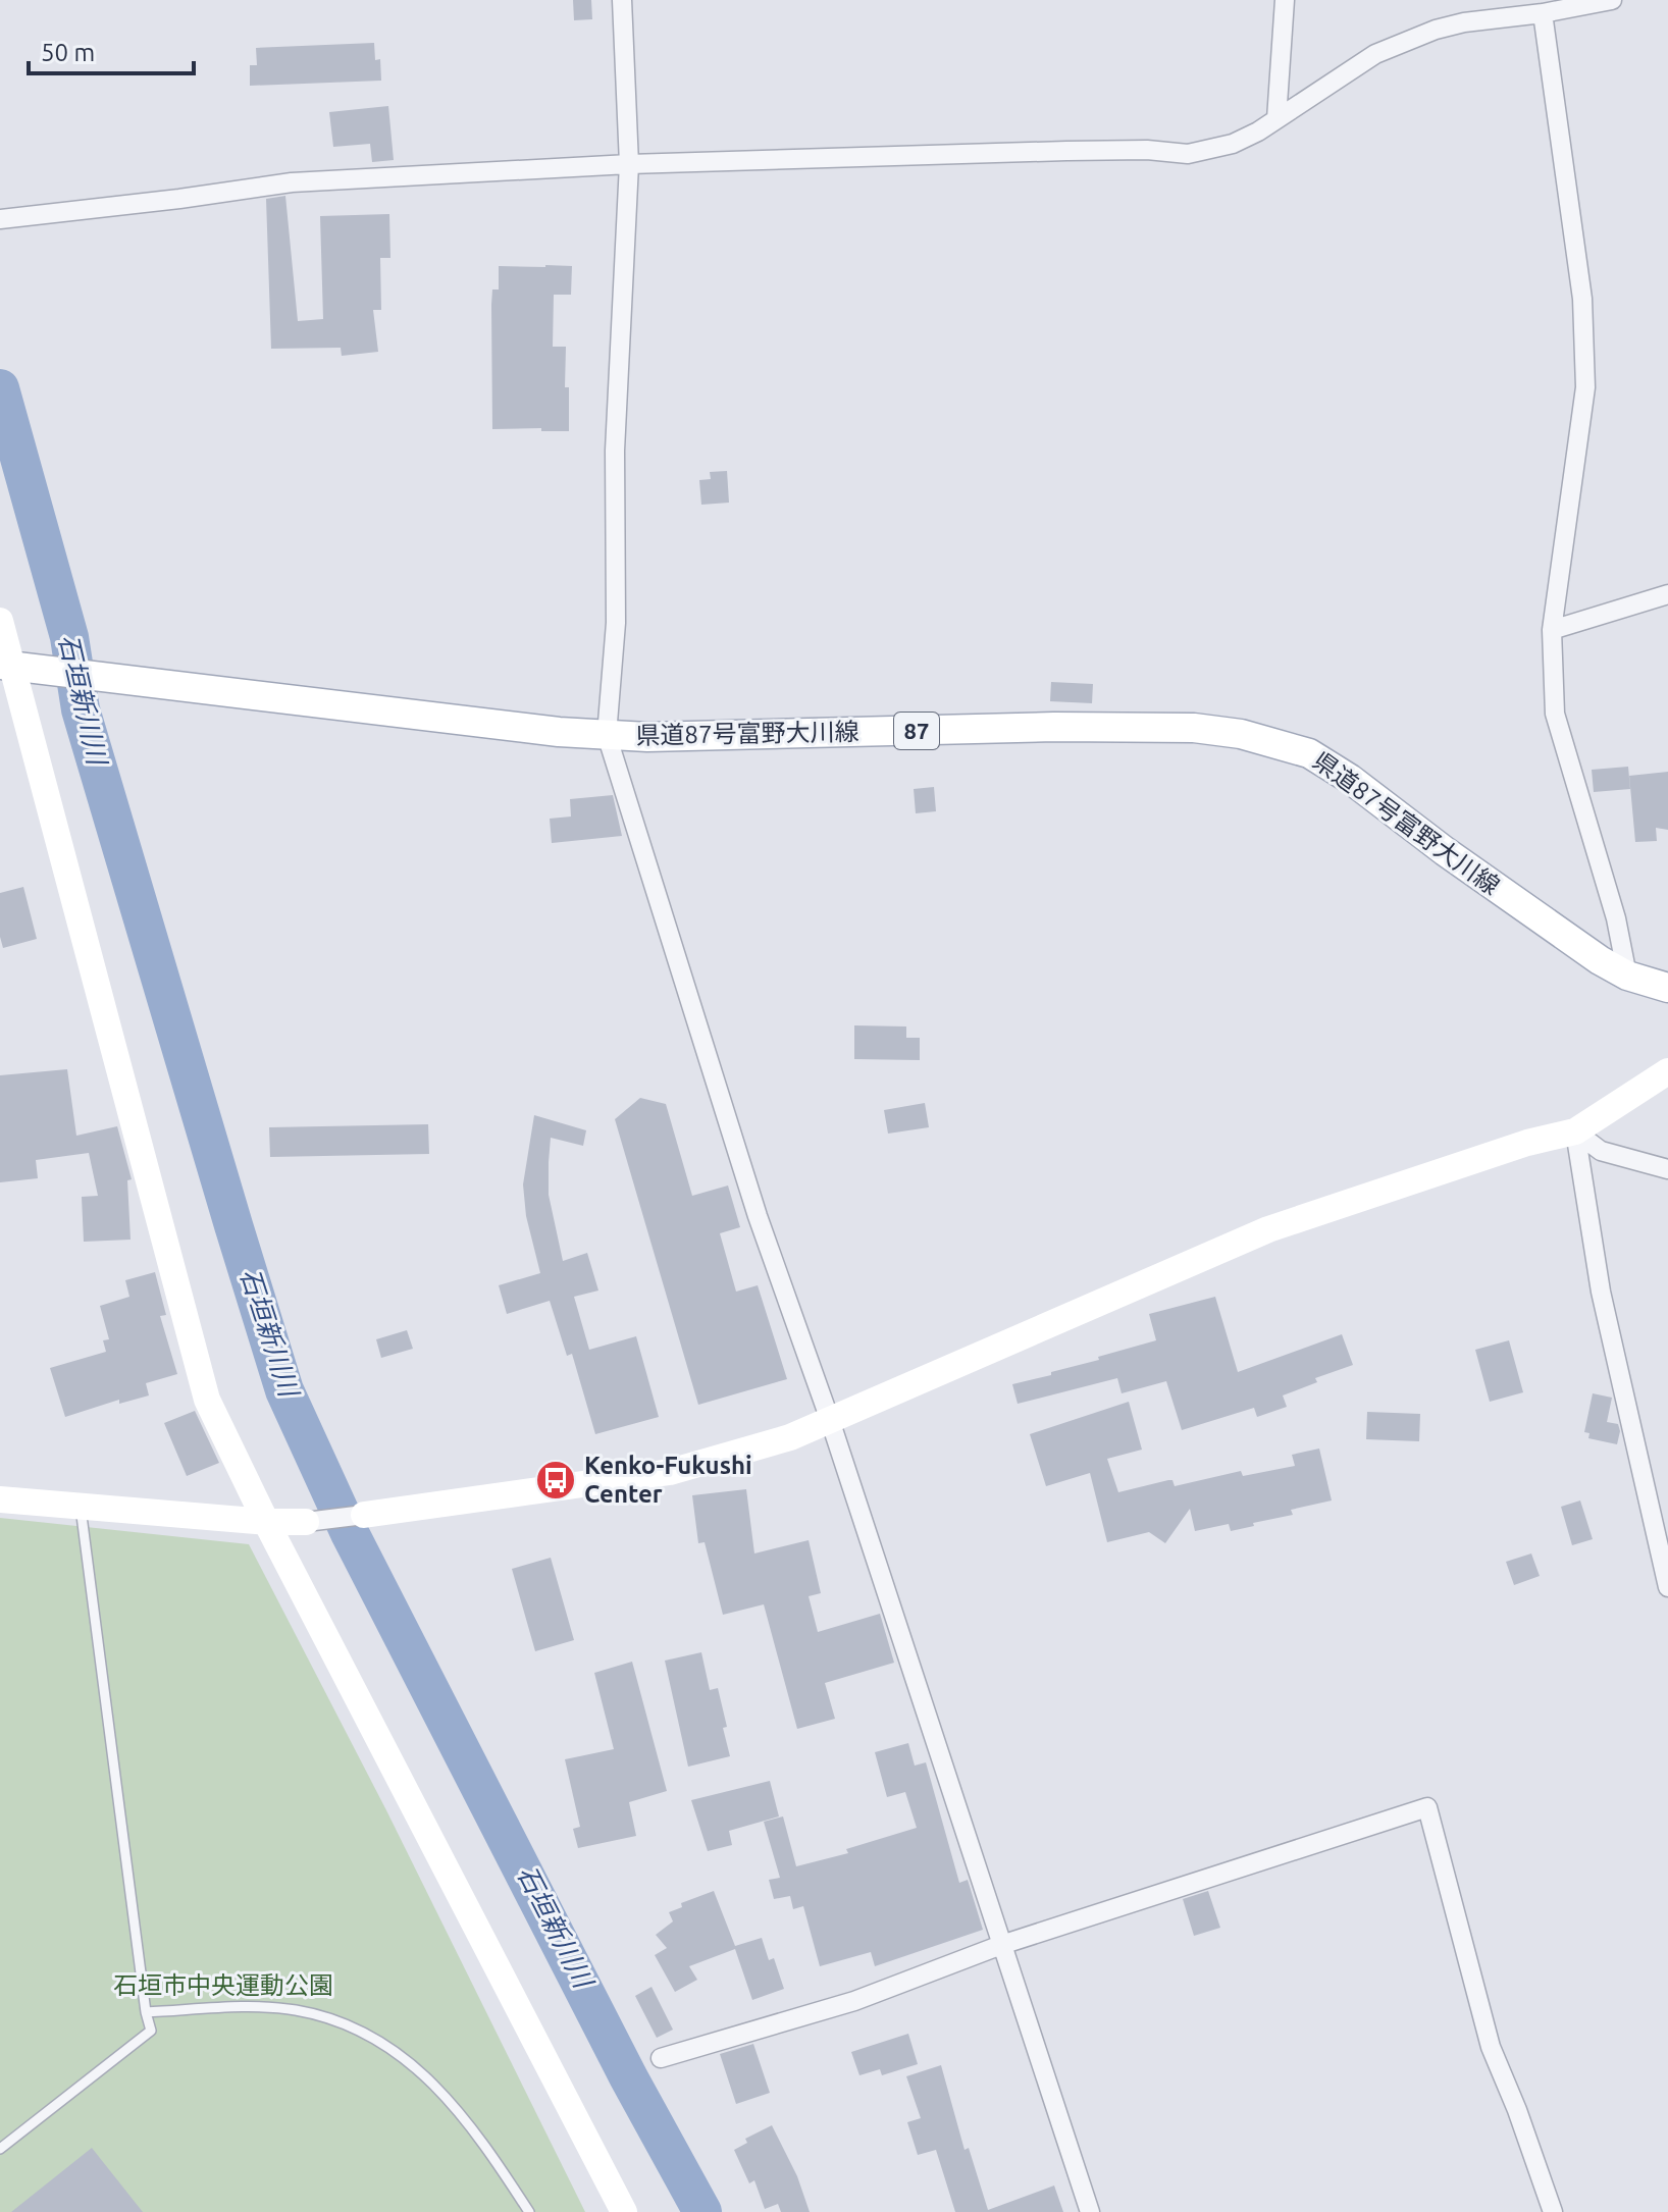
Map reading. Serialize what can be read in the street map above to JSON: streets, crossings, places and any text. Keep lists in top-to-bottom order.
{
  "streets": {
    "main road": ["87", "県道87号富野大川線"]
  },
  "water": ["石垣新川川"],
  "parks": ["石垣市中央運動公園"],
  "places": {
    "bus stop": ["Kenko-Fukushi Center"]
  },
  "scale_bar": "50 m"
}
